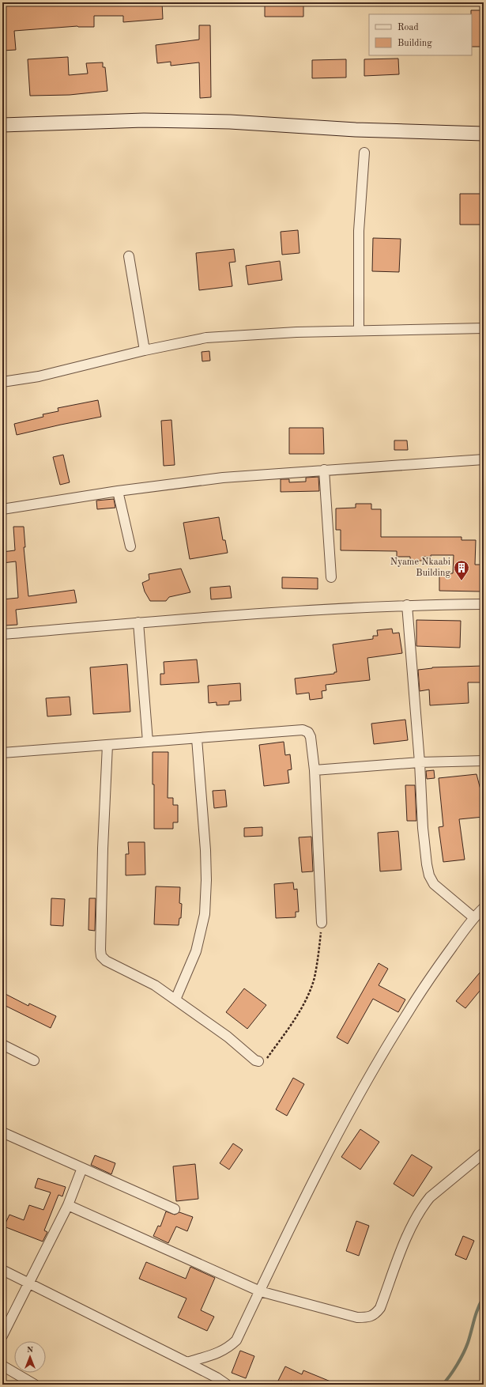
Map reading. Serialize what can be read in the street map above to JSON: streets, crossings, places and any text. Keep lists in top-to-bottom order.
{
  "places": {
    "building": ["Nyame Nkaabi Building"]
  },
  "legend": ["Road", "Building"],
  "north": "top"
}
